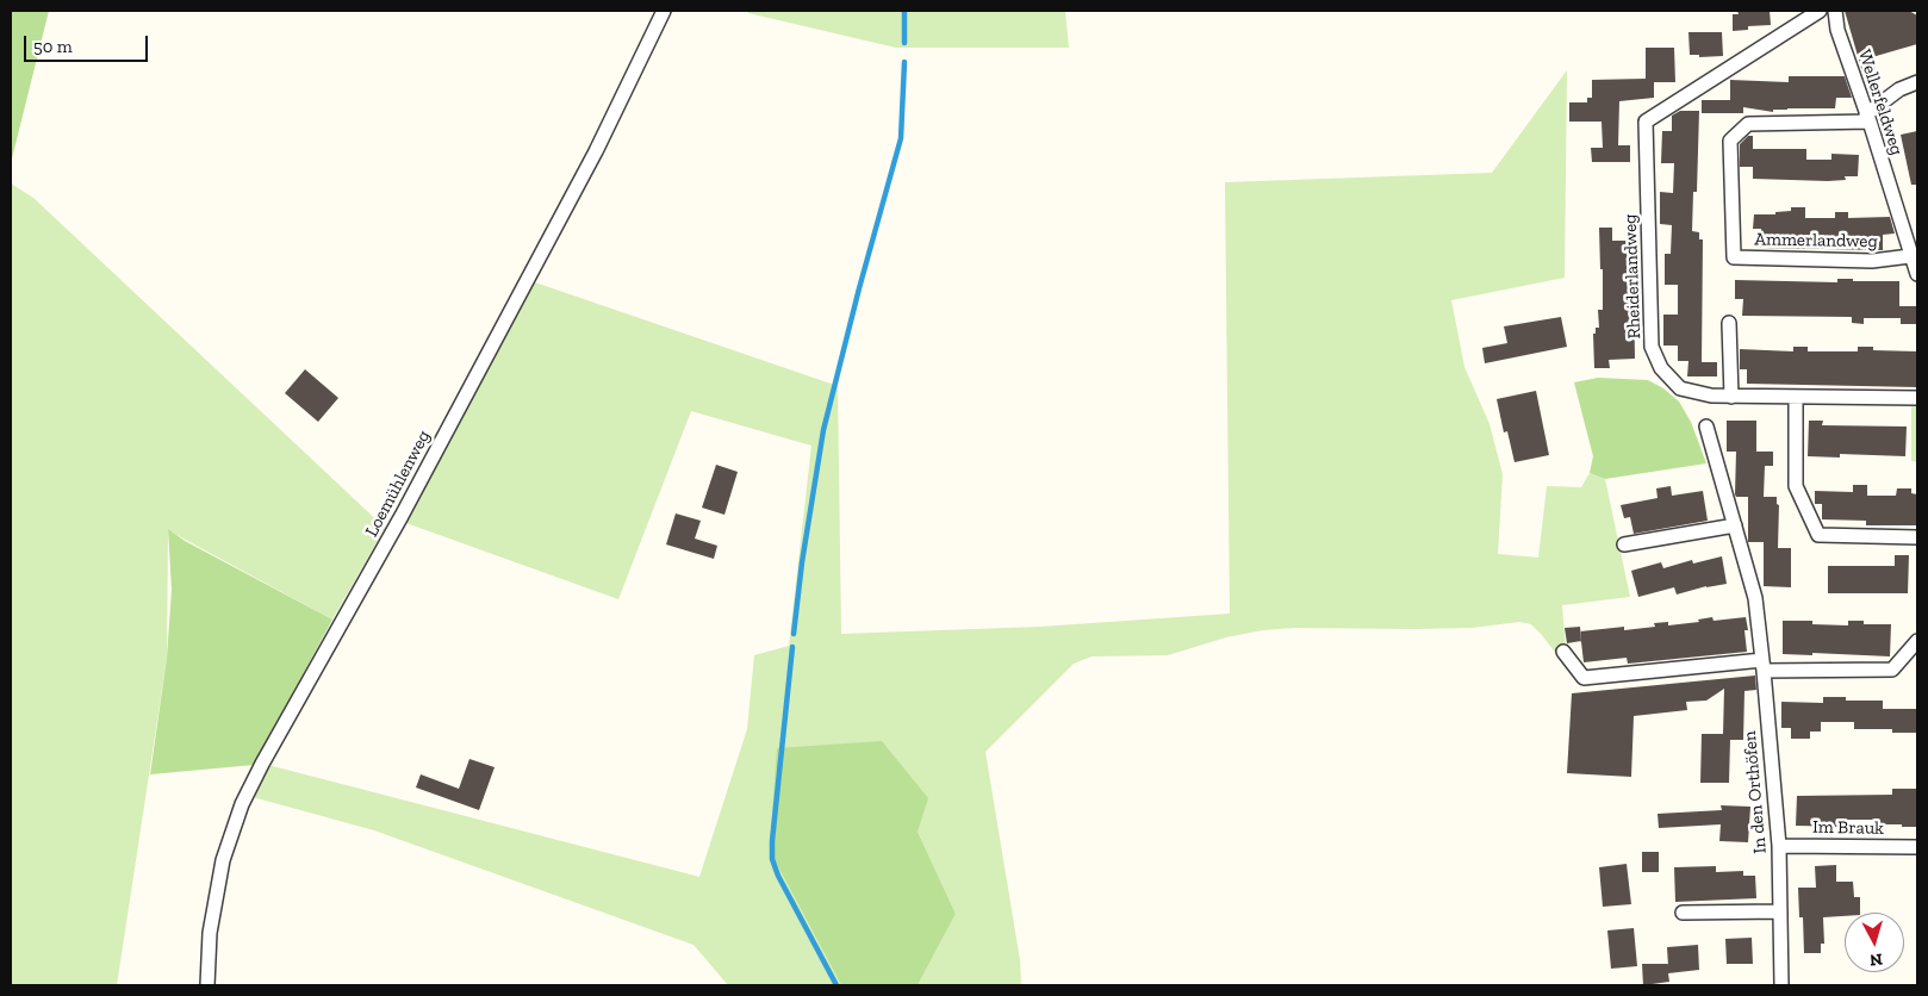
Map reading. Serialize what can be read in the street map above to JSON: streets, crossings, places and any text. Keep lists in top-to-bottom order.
{
  "streets": {
    "street": [
      "Wellerfeldweg",
      "Ammerlandweg",
      "Rheiderlandweg",
      "Loemühlenweg",
      "In den Orthöfen",
      "Im Brauk"
    ]
  },
  "crossings": [
    ["Wellerfeldweg", "Ammerlandweg"],
    ["In den Orthöfen", "Im Brauk"]
  ],
  "scale_bar": "50 m",
  "north": "bottom"
}
